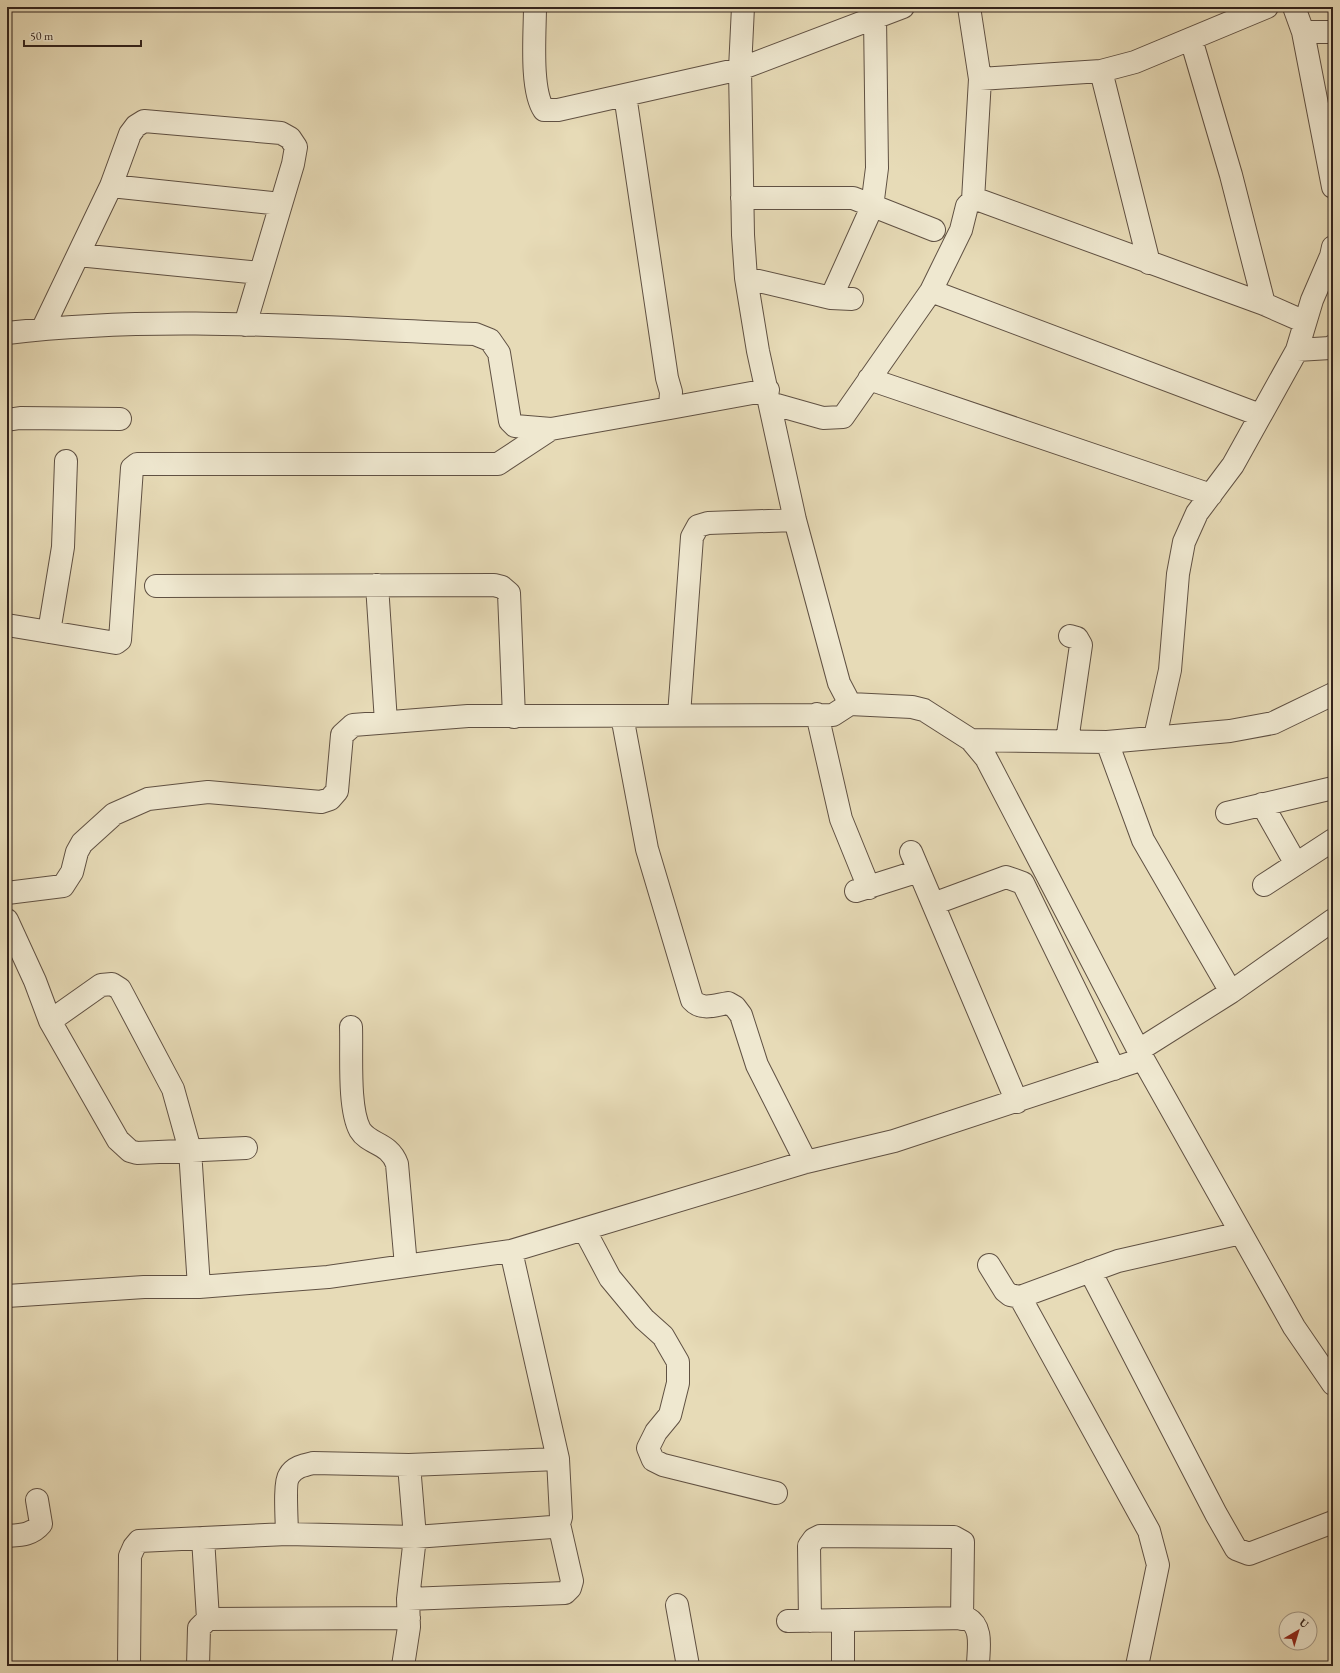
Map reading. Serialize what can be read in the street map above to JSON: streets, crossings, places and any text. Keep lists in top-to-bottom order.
{
  "scale_bar": "50 m",
  "north": "top right"
}
